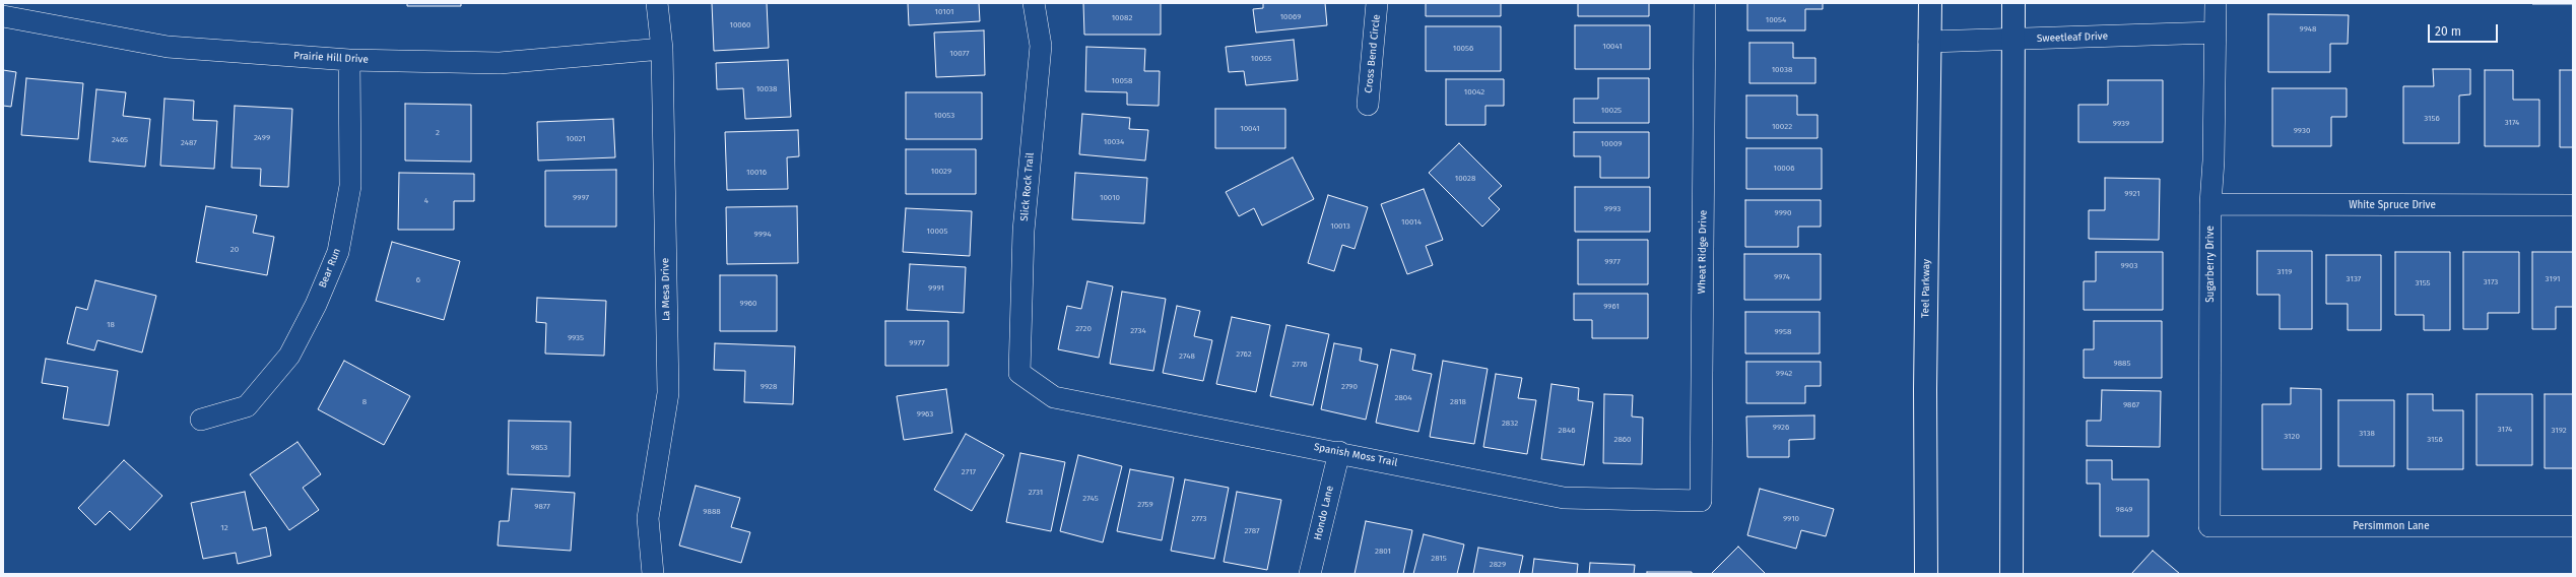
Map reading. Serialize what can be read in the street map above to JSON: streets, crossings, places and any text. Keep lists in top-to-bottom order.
{
  "streets": {
    "main road": ["Teel Parkway"],
    "street": [
      "Sweetleaf Drive",
      "Cross Bend Circle",
      "Prairie Hill Drive",
      "Slick Rock Trail",
      "White Spruce Drive",
      "Wheat Ridge Drive",
      "Sugarberry Drive",
      "Bear Run",
      "La Mesa Drive",
      "Spanish Moss Trail",
      "Hondo Lane",
      "Persimmon Lane"
    ]
  },
  "crossings": [
    ["Sweetleaf Drive", "Sugarberry Drive"],
    ["Sweetleaf Drive", "Teel Parkway"],
    ["Prairie Hill Drive", "Bear Run"],
    ["Prairie Hill Drive", "La Mesa Drive"],
    ["Slick Rock Trail", "Spanish Moss Trail"],
    ["White Spruce Drive", "Sugarberry Drive"],
    ["Wheat Ridge Drive", "Spanish Moss Trail"],
    ["Sugarberry Drive", "Persimmon Lane"],
    ["Spanish Moss Trail", "Hondo Lane"]
  ],
  "house_numbers": [
    "10101",
    "10069",
    "10082",
    "10054",
    "10060",
    "9948",
    "10041",
    "10056",
    "10077",
    "10055",
    "10038",
    "10058",
    "10038",
    "10042",
    "10025",
    "10053",
    "3156",
    "3174",
    "9939",
    "10022",
    "10041",
    "9930",
    "2",
    "2499",
    "10021",
    "2465",
    "10034",
    "2487",
    "10009",
    "10006",
    "10029",
    "10016",
    "10028",
    "9921",
    "9997",
    "10010",
    "4",
    "9993",
    "9990",
    "10014",
    "10013",
    "10005",
    "9994",
    "20",
    "9977",
    "9903",
    "3119",
    "9974",
    "3137",
    "3191",
    "6",
    "3173",
    "3155",
    "9991",
    "9960",
    "9961",
    "18",
    "2720",
    "2734",
    "9958",
    "9935",
    "9977",
    "2762",
    "2748",
    "9885",
    "2776",
    "9942",
    "9928",
    "2790",
    "2804",
    "8",
    "2818",
    "9867",
    "9963",
    "2832",
    "9926",
    "3174",
    "2846",
    "3192",
    "3138",
    "3120",
    "2860",
    "3156",
    "9853",
    "2717",
    "2731",
    "2745",
    "2759",
    "9877",
    "9849",
    "9888",
    "2773",
    "9910",
    "12",
    "2787",
    "2801",
    "2815",
    "2829"
  ],
  "scale_bar": "20 m"
}
